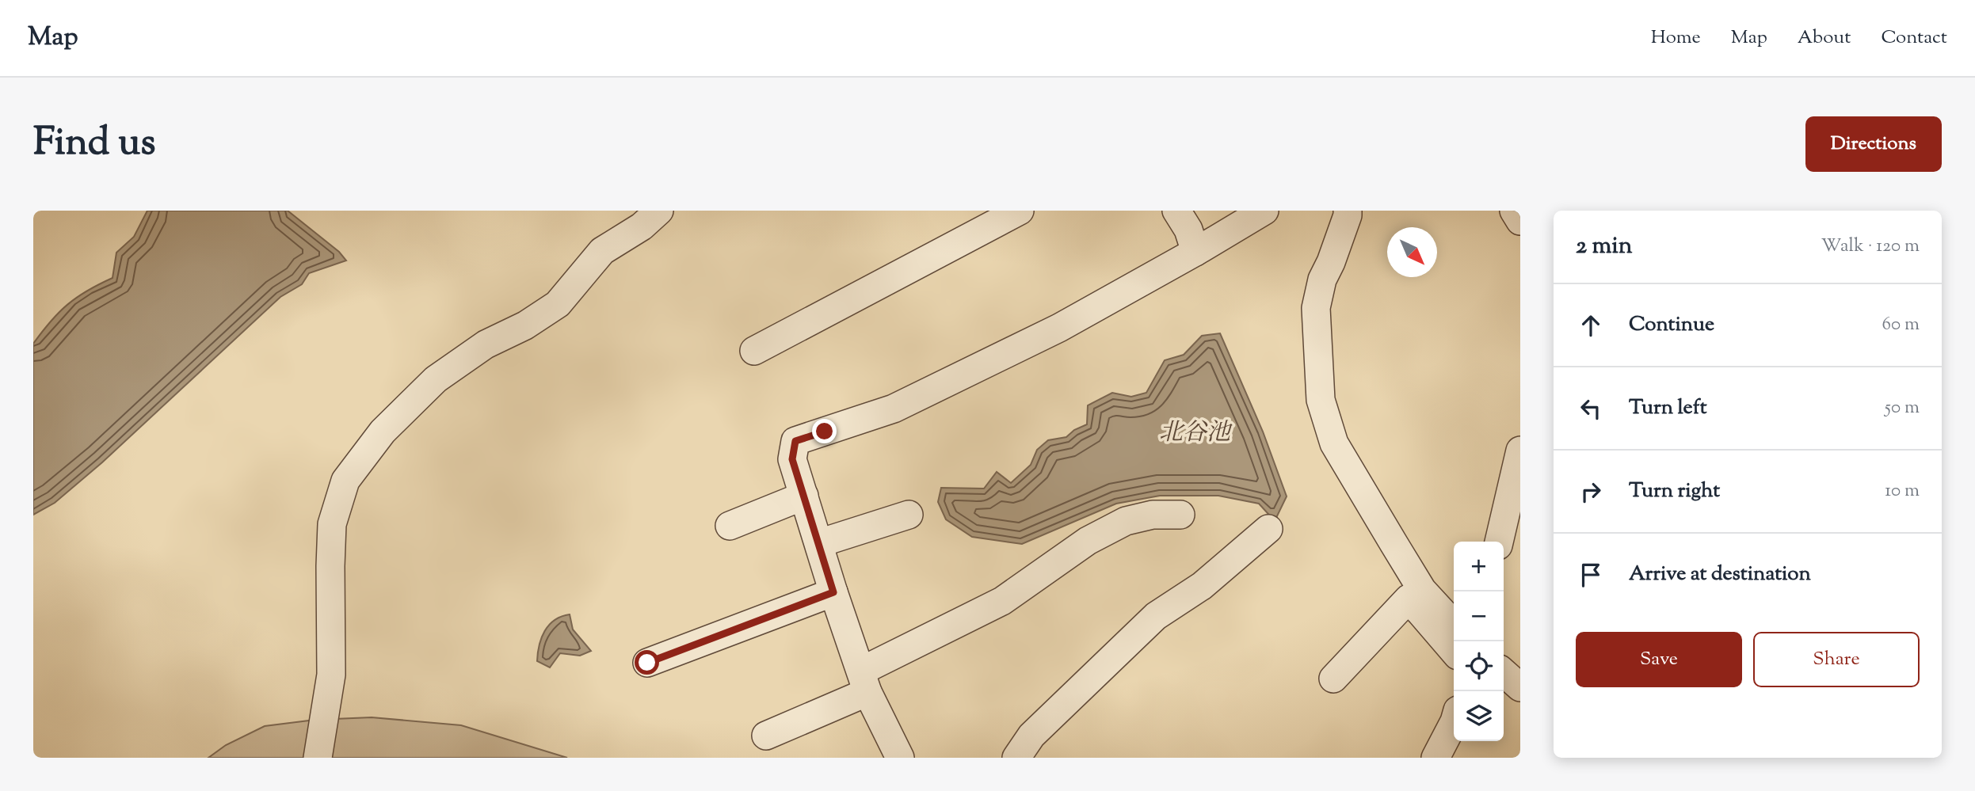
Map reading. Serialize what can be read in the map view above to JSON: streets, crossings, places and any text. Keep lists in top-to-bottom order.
{
  "water": ["北谷池"],
  "north": "bottom right",
  "page": {
    "header": "Map",
    "nav": [
      "Home",
      "Map",
      "About",
      "Contact"
    ],
    "title": "Find us",
    "buttons": [
      "Directions",
      ["Save", "Share"]
    ],
    "heading": ["2 min", "Walk · 120 m"],
    "list": [
      ["Continue", "60 m"],
      ["Turn left", "50 m"],
      ["Turn right", "10 m"],
      "Arrive at destination"
    ],
    "map_buttons": ["+", "−"]
  }
}
